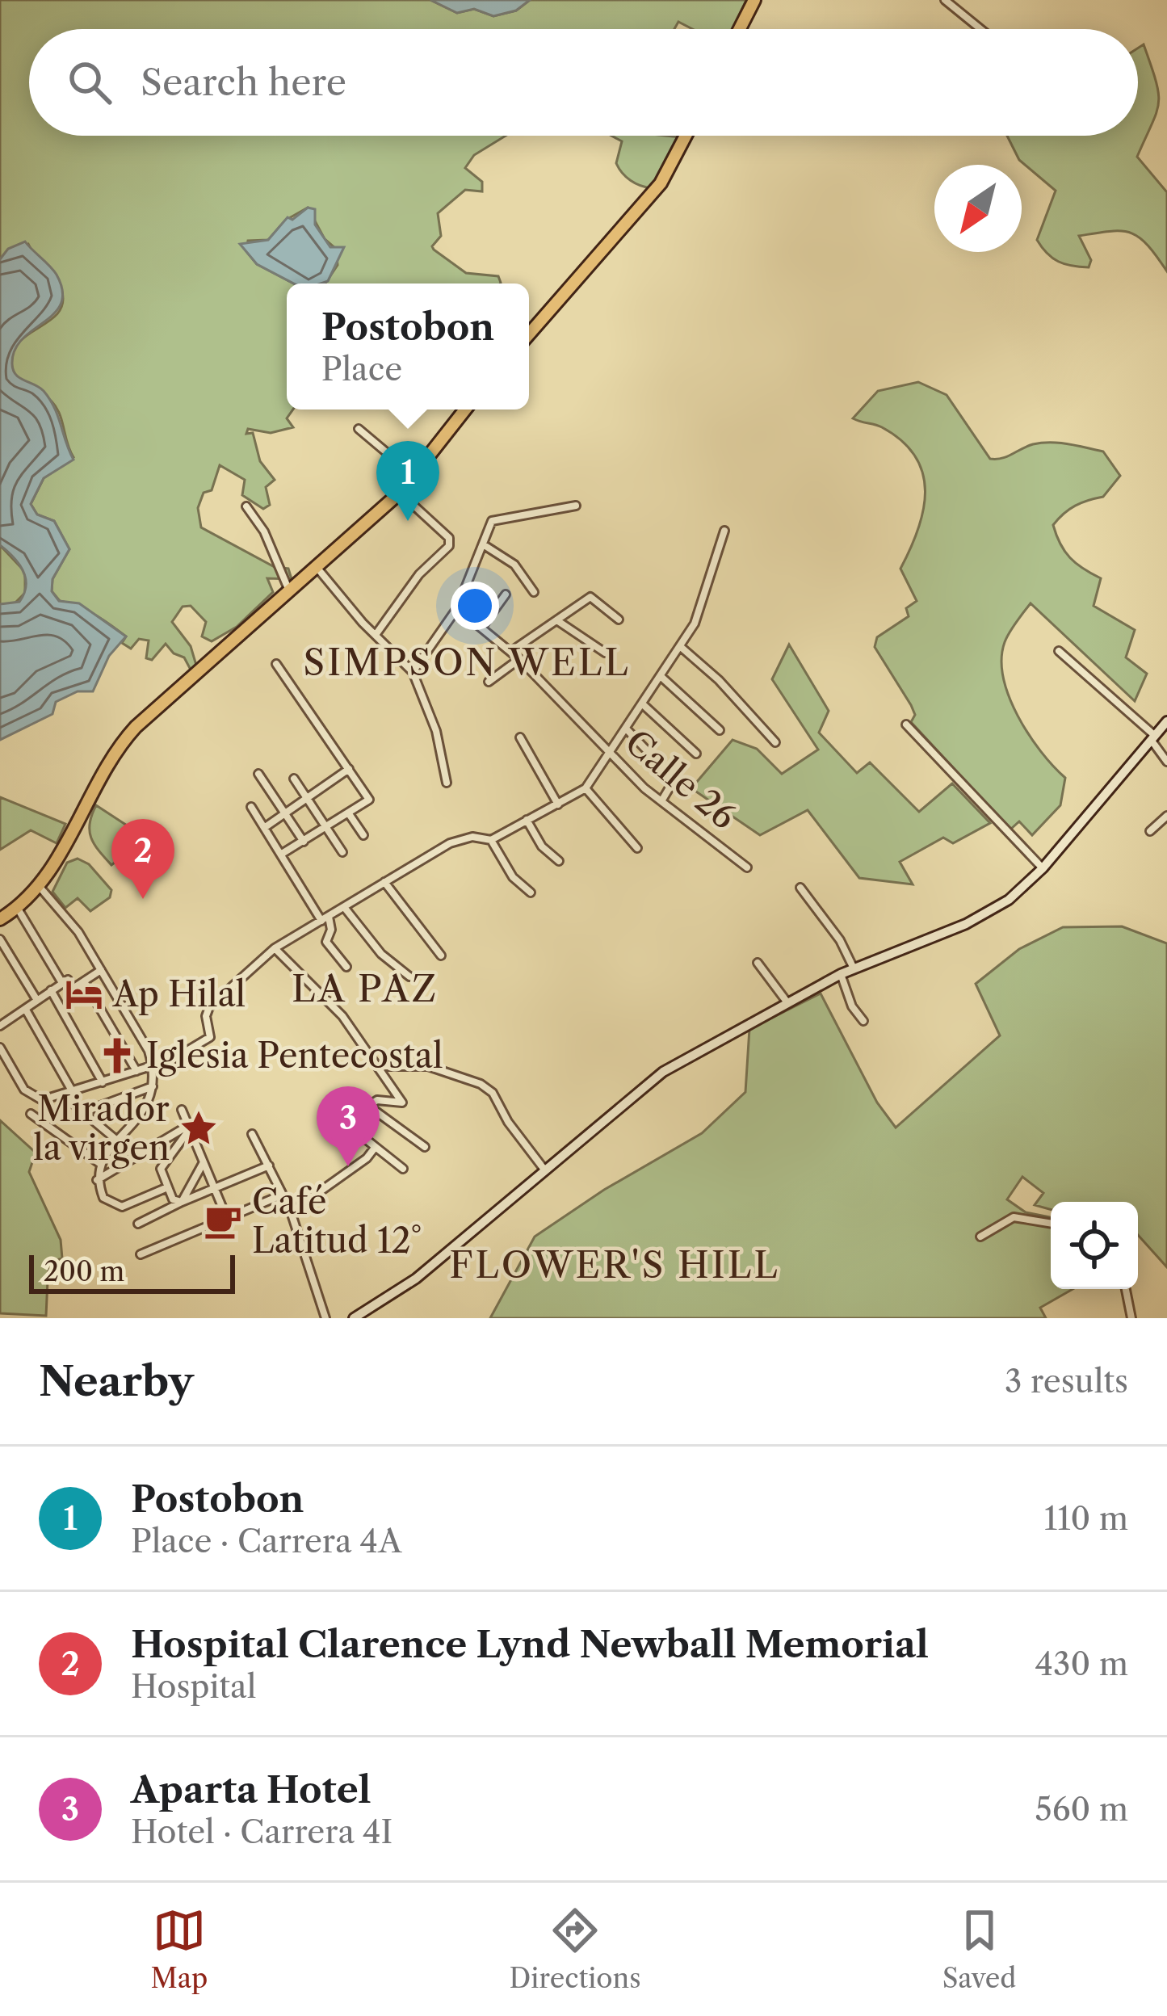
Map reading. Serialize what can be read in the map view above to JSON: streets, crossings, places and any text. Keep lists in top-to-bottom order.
{
  "streets": {
    "street": ["Calle 26"]
  },
  "districts": ["SIMPSON WELL", "LA PAZ", "FLOWER'S HILL"],
  "places": {
    "hotel": ["Ap Hilal"],
    "church": ["Iglesia Pentecostal"],
    "place": ["Mirador la virgen"],
    "cafe": ["Café Latitud 12°"]
  },
  "scale_bar": "200 m",
  "north": "bottom left",
  "page": {
    "search": "Search here",
    "popup": ["Postobon", "Place"],
    "pins": ["1", "2", "3"],
    "scale": "200 m",
    "heading": ["Nearby", "3 results"],
    "list": [
      {
        "mark": "1",
        "name": "Postobon",
        "note": "Place · Carrera 4A",
        "value": "110 m"
      },
      {
        "mark": "2",
        "name": "Hospital Clarence Lynd Newball Memorial",
        "note": "Hospital",
        "value": "430 m"
      },
      {
        "mark": "3",
        "name": "Aparta Hotel",
        "note": "Hotel · Carrera 4I",
        "value": "560 m"
      }
    ],
    "nav": ["Map", "Directions", "Saved"]
  }
}
